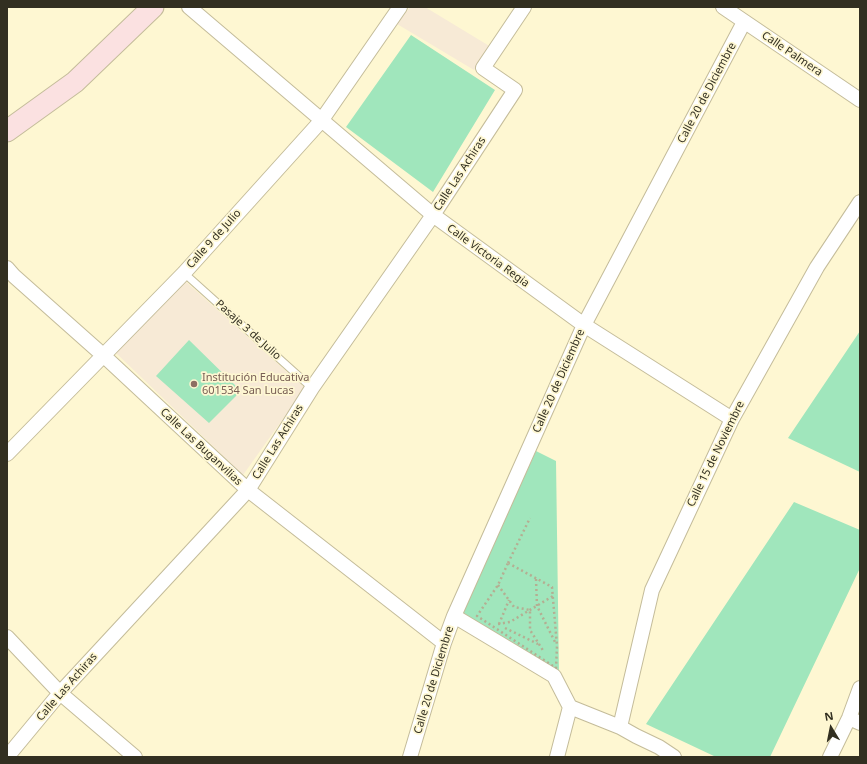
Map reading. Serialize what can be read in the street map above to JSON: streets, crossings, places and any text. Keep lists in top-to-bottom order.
{
  "streets": {
    "street": [
      "Calle Palmera",
      "Calle 20 de Diciembre",
      "Calle Las Achiras",
      "Calle 9 de Julio",
      "Calle Victoria Regia",
      "Calle Las Buganvilias",
      "Calle 15 de Noviembre"
    ],
    "lane": ["Pasaje 3 de Julio"]
  },
  "crossings": [
    ["Calle Palmera", "Calle 20 de Diciembre"],
    ["Calle 20 de Diciembre", "Calle Victoria Regia"],
    ["Calle 20 de Diciembre", "Calle Las Buganvilias"],
    ["Calle Las Achiras", "Calle Victoria Regia"],
    ["Calle Las Achiras", "Pasaje 3 de Julio"],
    ["Calle Las Achiras", "Calle Las Buganvilias"],
    ["Calle 9 de Julio", "Calle Victoria Regia"],
    ["Calle 9 de Julio", "Pasaje 3 de Julio"],
    ["Calle 9 de Julio", "Calle Las Buganvilias"],
    ["Calle Victoria Regia", "Calle 15 de Noviembre"]
  ],
  "places": ["Institución Educativa 601534 San Lucas"],
  "north": "top"
}
